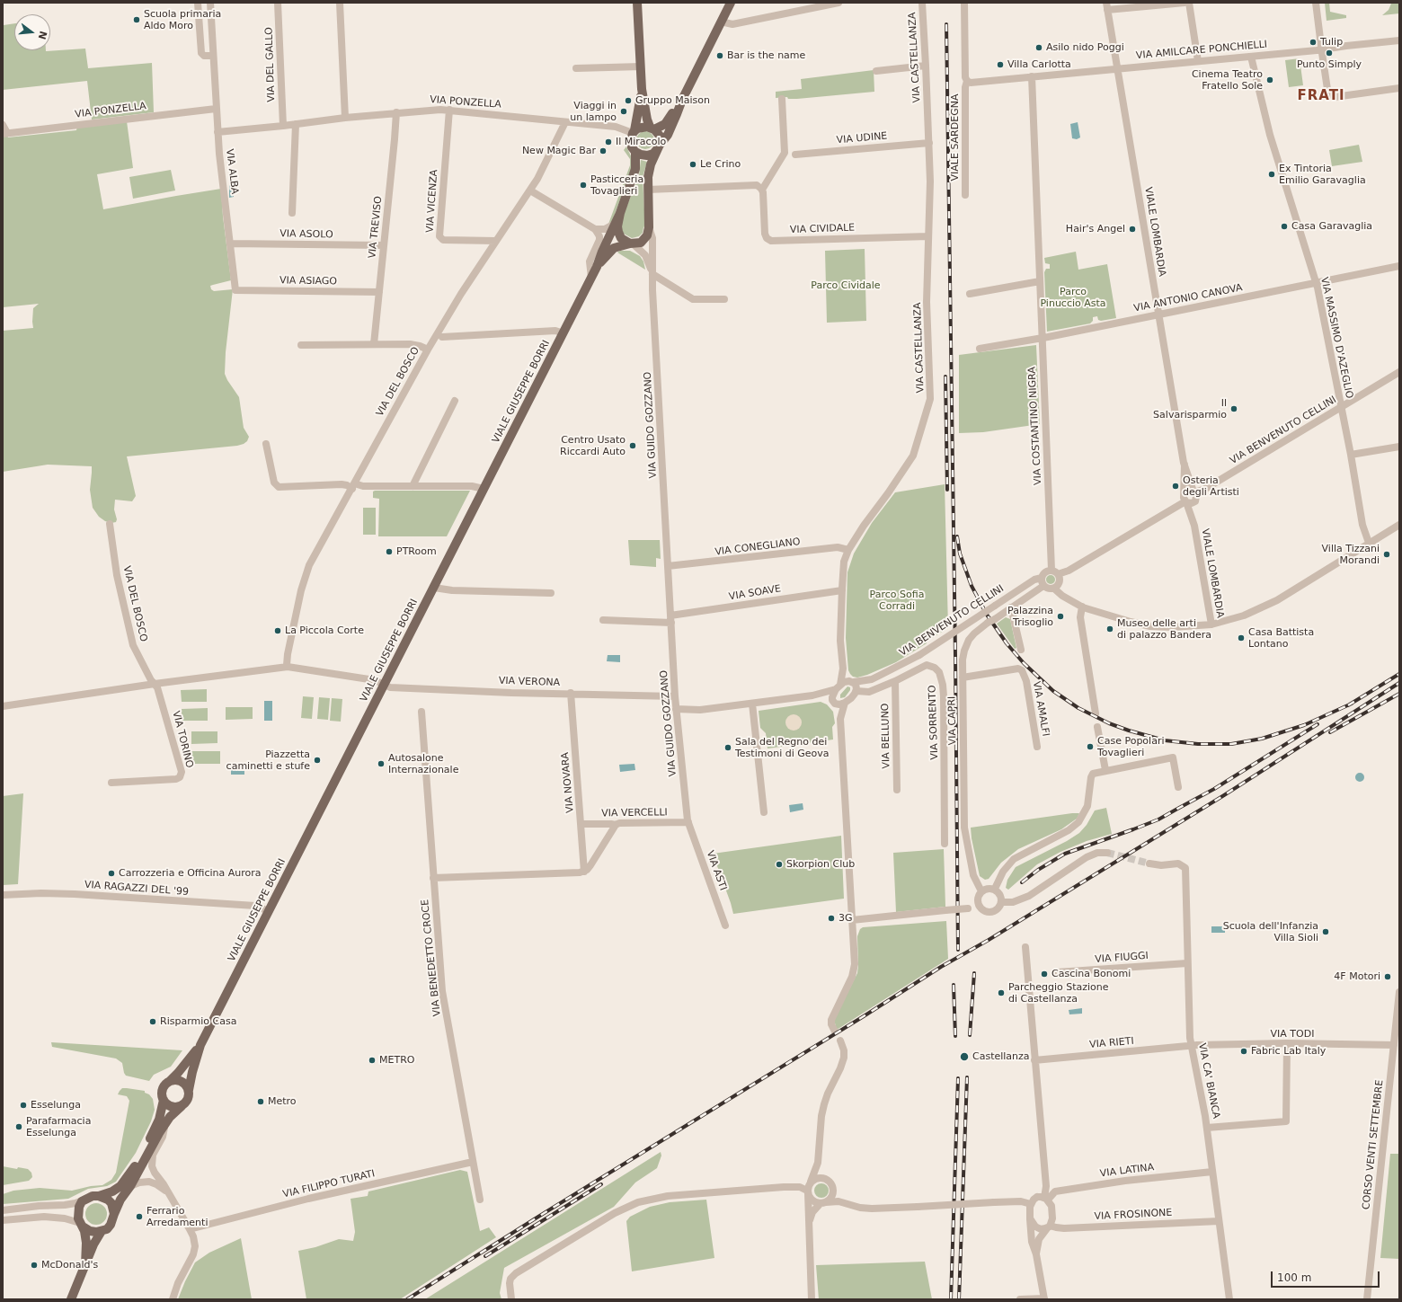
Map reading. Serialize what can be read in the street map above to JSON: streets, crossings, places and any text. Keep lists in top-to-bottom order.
{
  "streets": {
    "main road": ["VIALE GIUSEPPE BORRI"],
    "street": [
      "VIA AMILCARE PONCHIELLI",
      "VIA CASTELLANZA",
      "VIA DEL GALLO",
      "VIA PONZELLA",
      "VIALE SARDEGNA",
      "VIA UDINE",
      "VIA ALBA",
      "VIA VICENZA",
      "VIA TREVISO",
      "VIA CIVIDALE",
      "VIALE LOMBARDIA",
      "VIA ASOLO",
      "VIA ASIAGO",
      "VIA ANTONIO CANOVA",
      "VIA MASSIMO D'AZEGLIO",
      "VIA DEL BOSCO",
      "VIA GUIDO GOZZANO",
      "VIA COSTANTINO NIGRA",
      "VIA BENVENUTO CELLINI",
      "VIA CONEGLIANO",
      "VIA SOAVE",
      "VIA VERONA",
      "VIA AMALFI",
      "VIA CAPRI",
      "VIA SORRENTO",
      "VIA BELLUNO",
      "VIA TORINO",
      "VIA NOVARA",
      "VIA VERCELLI",
      "VIA ASTI",
      "VIA RAGAZZI DEL '99",
      "VIA BENEDETTO CROCE",
      "VIA FIUGGI",
      "VIA TODI",
      "VIA RIETI",
      "VIA CA' BIANCA",
      "CORSO VENTI SETTEMBRE",
      "VIA LATINA",
      "VIA FILIPPO TURATI",
      "VIA FROSINONE"
    ]
  },
  "crossings": [
    ["VIA AMILCARE PONCHIELLI", "VIALE SARDEGNA"],
    ["VIA AMILCARE PONCHIELLI", "VIALE LOMBARDIA"],
    ["VIA AMILCARE PONCHIELLI", "VIA MASSIMO D'AZEGLIO"],
    ["VIA AMILCARE PONCHIELLI", "VIA COSTANTINO NIGRA"],
    ["VIA CASTELLANZA", "VIA UDINE"],
    ["VIA CASTELLANZA", "VIA CIVIDALE"],
    ["VIA CASTELLANZA", "VIA BENVENUTO CELLINI"],
    ["VIA CASTELLANZA", "VIA CONEGLIANO"],
    ["VIA CASTELLANZA", "VIA SOAVE"],
    ["VIA CASTELLANZA", "VIA SORRENTO"],
    ["VIA DEL GALLO", "VIA PONZELLA"],
    ["VIA PONZELLA", "VIA ALBA"],
    ["VIA PONZELLA", "VIA VICENZA"],
    ["VIA PONZELLA", "VIA TREVISO"],
    ["VIA PONZELLA", "VIA DEL BOSCO"],
    ["VIA ALBA", "VIA ASOLO"],
    ["VIA ALBA", "VIA ASIAGO"],
    ["VIA VICENZA", "VIA DEL BOSCO"],
    ["VIA TREVISO", "VIA ASOLO"],
    ["VIA TREVISO", "VIA ASIAGO"],
    ["VIALE LOMBARDIA", "VIA ANTONIO CANOVA"],
    ["VIALE LOMBARDIA", "VIA BENVENUTO CELLINI"],
    ["VIA ANTONIO CANOVA", "VIA MASSIMO D'AZEGLIO"],
    ["VIA ANTONIO CANOVA", "VIA COSTANTINO NIGRA"],
    ["VIA MASSIMO D'AZEGLIO", "VIA BENVENUTO CELLINI"],
    ["VIA DEL BOSCO", "VIA TORINO"],
    ["VIALE GIUSEPPE BORRI", "VIA VERONA"],
    ["VIALE GIUSEPPE BORRI", "VIA RAGAZZI DEL '99"],
    ["VIA GUIDO GOZZANO", "VIA CONEGLIANO"],
    ["VIA GUIDO GOZZANO", "VIA SOAVE"],
    ["VIA GUIDO GOZZANO", "VIA VERONA"],
    ["VIA GUIDO GOZZANO", "VIA VERCELLI"],
    ["VIA GUIDO GOZZANO", "VIA ASTI"],
    ["VIA COSTANTINO NIGRA", "VIA BENVENUTO CELLINI"],
    ["VIA COSTANTINO NIGRA", "VIA CAPRI"],
    ["VIA BENVENUTO CELLINI", "VIA CAPRI"],
    ["VIA BENVENUTO CELLINI", "VIA SORRENTO"],
    ["VIA VERONA", "VIA NOVARA"],
    ["VIA AMALFI", "VIA CAPRI"],
    ["VIA SORRENTO", "VIA BELLUNO"],
    ["VIA NOVARA", "VIA VERCELLI"],
    ["VIA VERCELLI", "VIA ASTI"],
    ["VIA BENEDETTO CROCE", "VIA FILIPPO TURATI"],
    ["VIA FIUGGI", "VIA CA' BIANCA"],
    ["VIA TODI", "VIA RIETI"],
    ["VIA TODI", "VIA CA' BIANCA"],
    ["VIA TODI", "CORSO VENTI SETTEMBRE"],
    ["VIA RIETI", "VIA CA' BIANCA"],
    ["VIA CA' BIANCA", "VIA LATINA"],
    ["VIA CA' BIANCA", "VIA FROSINONE"],
    ["VIA LATINA", "VIA FROSINONE"]
  ],
  "districts": ["FRATI"],
  "parks": ["Parco Cividale", "Parco Pinuccio Asta", "Parco Sofia Corradi"],
  "places": [
    "Scuola primaria Aldo Moro",
    "Tulip",
    "Asilo nido Poggi",
    "Punto Simply",
    "Bar is the name",
    "Villa Carlotta",
    "Cinema Teatro Fratello Sole",
    "Gruppo Maison",
    "Viaggi in un lampo",
    "Il Miracolo",
    "New Magic Bar",
    "Le Crino",
    "Ex Tintoria Emilio Garavaglia",
    "Pasticceria Tovaglieri",
    "Casa Garavaglia",
    "Hair's Angel",
    "Il Salvarisparmio",
    "Centro Usato Riccardi Auto",
    "Osteria degli Artisti",
    "PTRoom",
    "Villa Tizzani Morandi",
    "Palazzina Trisoglio",
    "Museo delle arti di palazzo Bandera",
    "La Piccola Corte",
    "Casa Battista Lontano",
    "Case Popolari Tovaglieri",
    "Sala del Regno dei Testimoni di Geova",
    "Piazzetta caminetti e stufe",
    "Autosalone Internazionale",
    "Skorpion Club",
    "Carrozzeria e Officina Aurora",
    "3G",
    "Scuola dell'Infanzia Villa Sioli",
    "Cascina Bonomi",
    "4F Motori",
    "Parcheggio Stazione di Castellanza",
    "Risparmio Casa",
    "Fabric Lab Italy",
    "Castellanza",
    "METRO",
    "Metro",
    "Esselunga",
    "Parafarmacia Esselunga",
    "Ferrario Arredamenti",
    "McDonald's"
  ],
  "scale_bar": "100 m",
  "north": "right"
}
